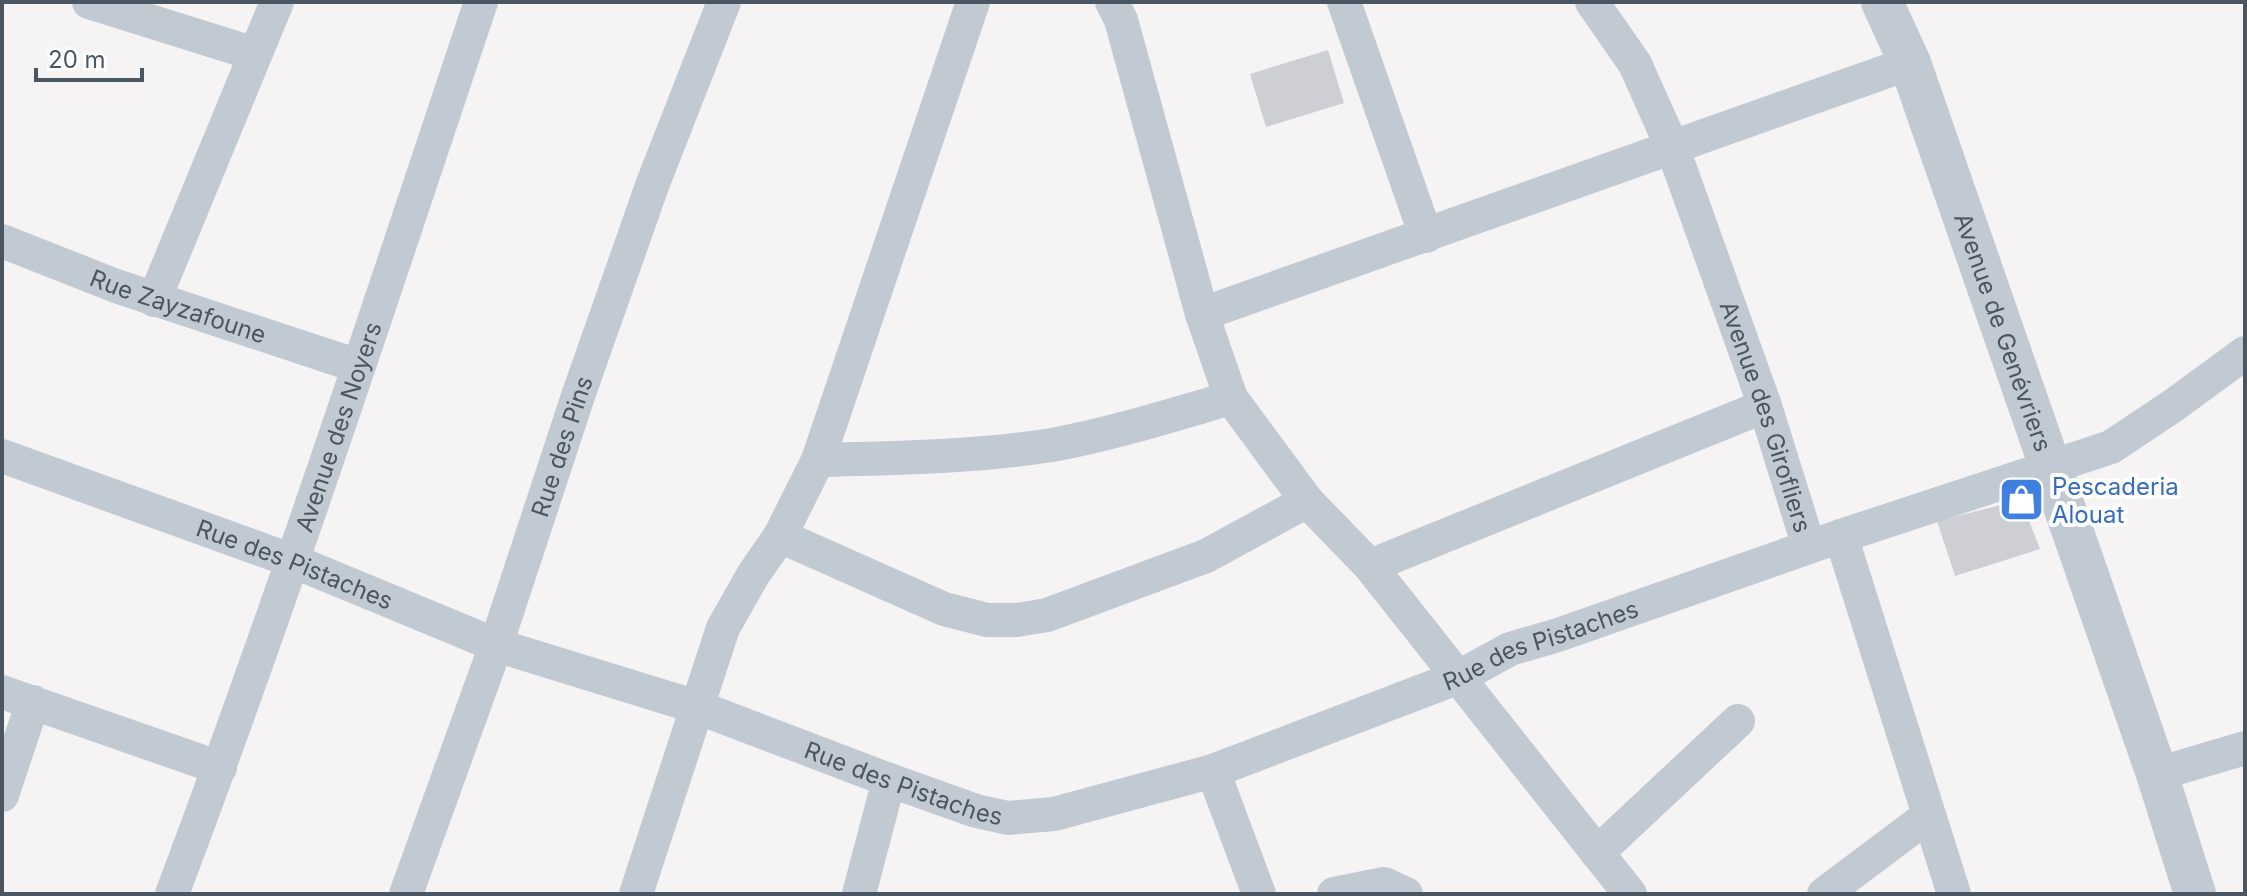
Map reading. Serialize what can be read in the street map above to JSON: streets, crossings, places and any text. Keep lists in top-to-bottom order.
{
  "streets": {
    "street": [
      "Rue Zayzafoune",
      "Avenue de Genévriers",
      "Avenue des Girofliers",
      "Avenue des Noyers",
      "Rue des Pins",
      "Rue des Pistaches"
    ]
  },
  "crossings": [
    ["Rue Zayzafoune", "Avenue des Noyers"],
    ["Avenue de Genévriers", "Rue des Pistaches"],
    ["Avenue des Girofliers", "Rue des Pistaches"],
    ["Avenue des Noyers", "Rue des Pistaches"],
    ["Rue des Pins", "Rue des Pistaches"]
  ],
  "places": {
    "shop": ["Pescaderia Alouat"]
  },
  "scale_bar": "20 m"
}
